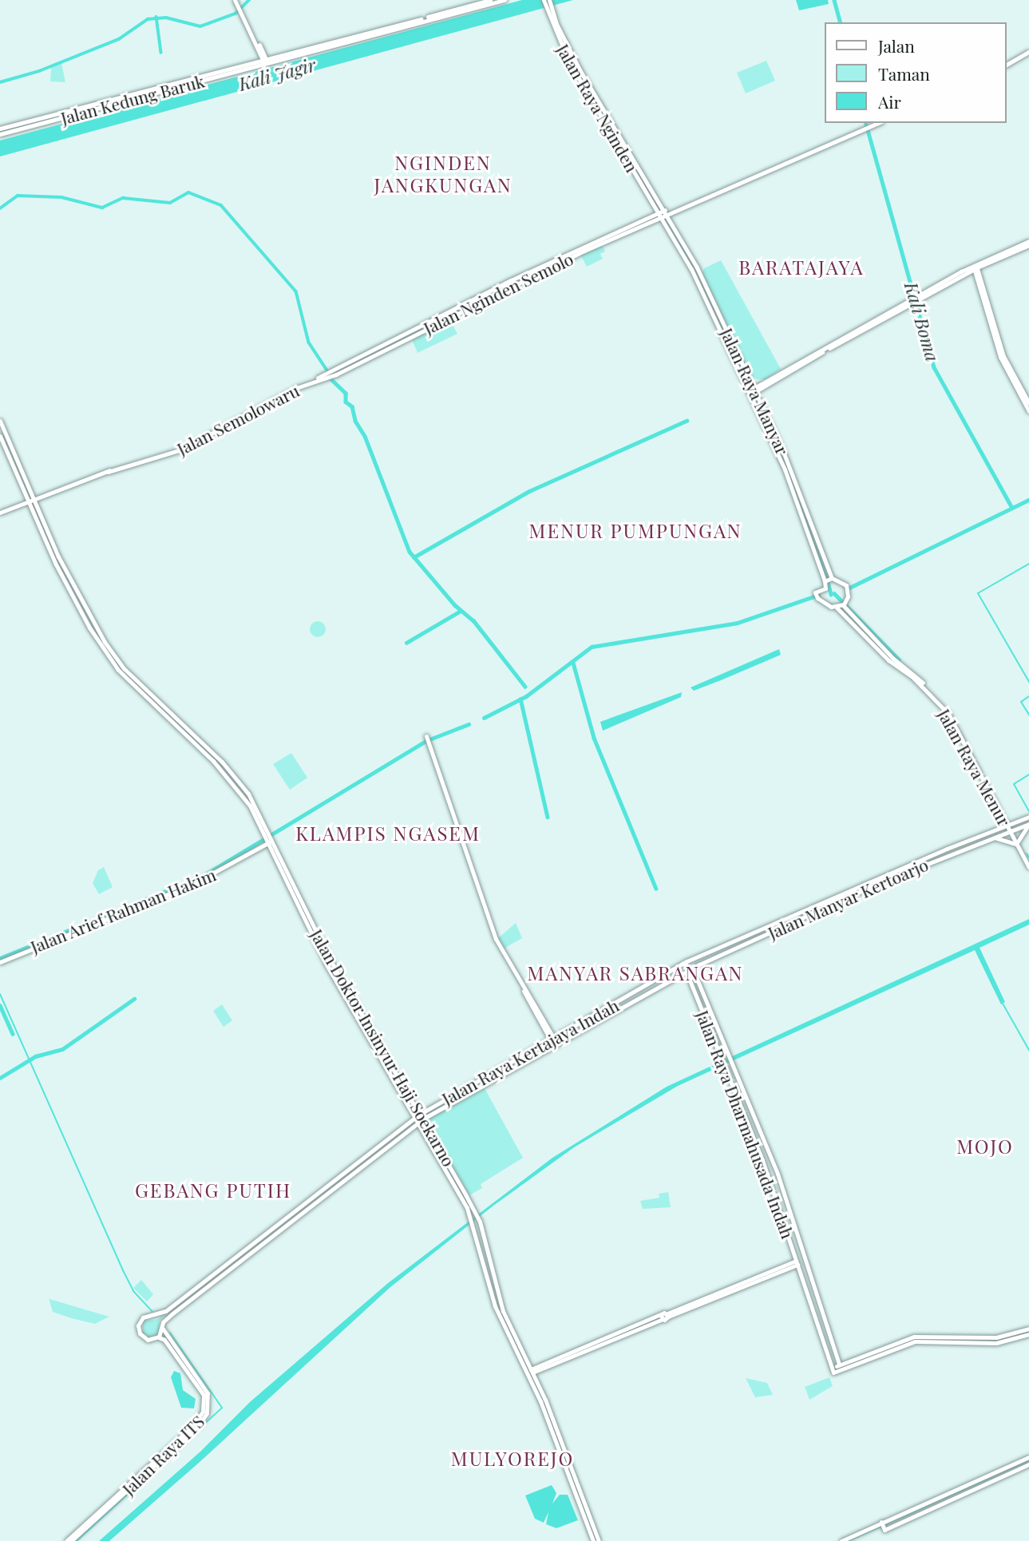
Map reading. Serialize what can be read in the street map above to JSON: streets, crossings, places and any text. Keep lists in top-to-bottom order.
{
  "streets": {
    "main road": [
      "Jalan Kedung Baruk",
      "Jalan Raya Nginden",
      "Jalan Nginden Semolo",
      "Jalan Raya Manyar",
      "Jalan Semolowaru",
      "Jalan Raya Menur",
      "Jalan Manyar Kertoarjo",
      "Jalan Arief Rahman Hakim",
      "Jalan Doktor Insinyur Haji Soekarno",
      "Jalan Raya Kertajaya Indah",
      "Jalan Raya Dharmahusada Indah",
      "Jalan Raya ITS"
    ]
  },
  "crossings": [
    ["Jalan Raya Nginden", "Jalan Nginden Semolo"],
    ["Jalan Raya Nginden", "Jalan Raya Manyar"],
    ["Jalan Nginden Semolo", "Jalan Raya Manyar"],
    ["Jalan Nginden Semolo", "Jalan Semolowaru"],
    ["Jalan Raya Manyar", "Jalan Raya Menur"],
    ["Jalan Semolowaru", "Jalan Doktor Insinyur Haji Soekarno"],
    ["Jalan Raya Menur", "Jalan Manyar Kertoarjo"],
    ["Jalan Manyar Kertoarjo", "Jalan Raya Kertajaya Indah"],
    ["Jalan Manyar Kertoarjo", "Jalan Raya Dharmahusada Indah"],
    ["Jalan Arief Rahman Hakim", "Jalan Doktor Insinyur Haji Soekarno"],
    ["Jalan Doktor Insinyur Haji Soekarno", "Jalan Raya Kertajaya Indah"],
    ["Jalan Raya Kertajaya Indah", "Jalan Raya Dharmahusada Indah"],
    ["Jalan Raya Kertajaya Indah", "Jalan Raya ITS"]
  ],
  "districts": [
    "NGINDEN JANGKUNGAN",
    "BARATAJAYA",
    "MENUR PUMPUNGAN",
    "KLAMPIS NGASEM",
    "MANYAR SABRANGAN",
    "MOJO",
    "GEBANG PUTIH",
    "MULYOREJO"
  ],
  "water": ["Kali Jagir", "Kali Boma"],
  "legend": ["Jalan", "Taman", "Air"]
}
